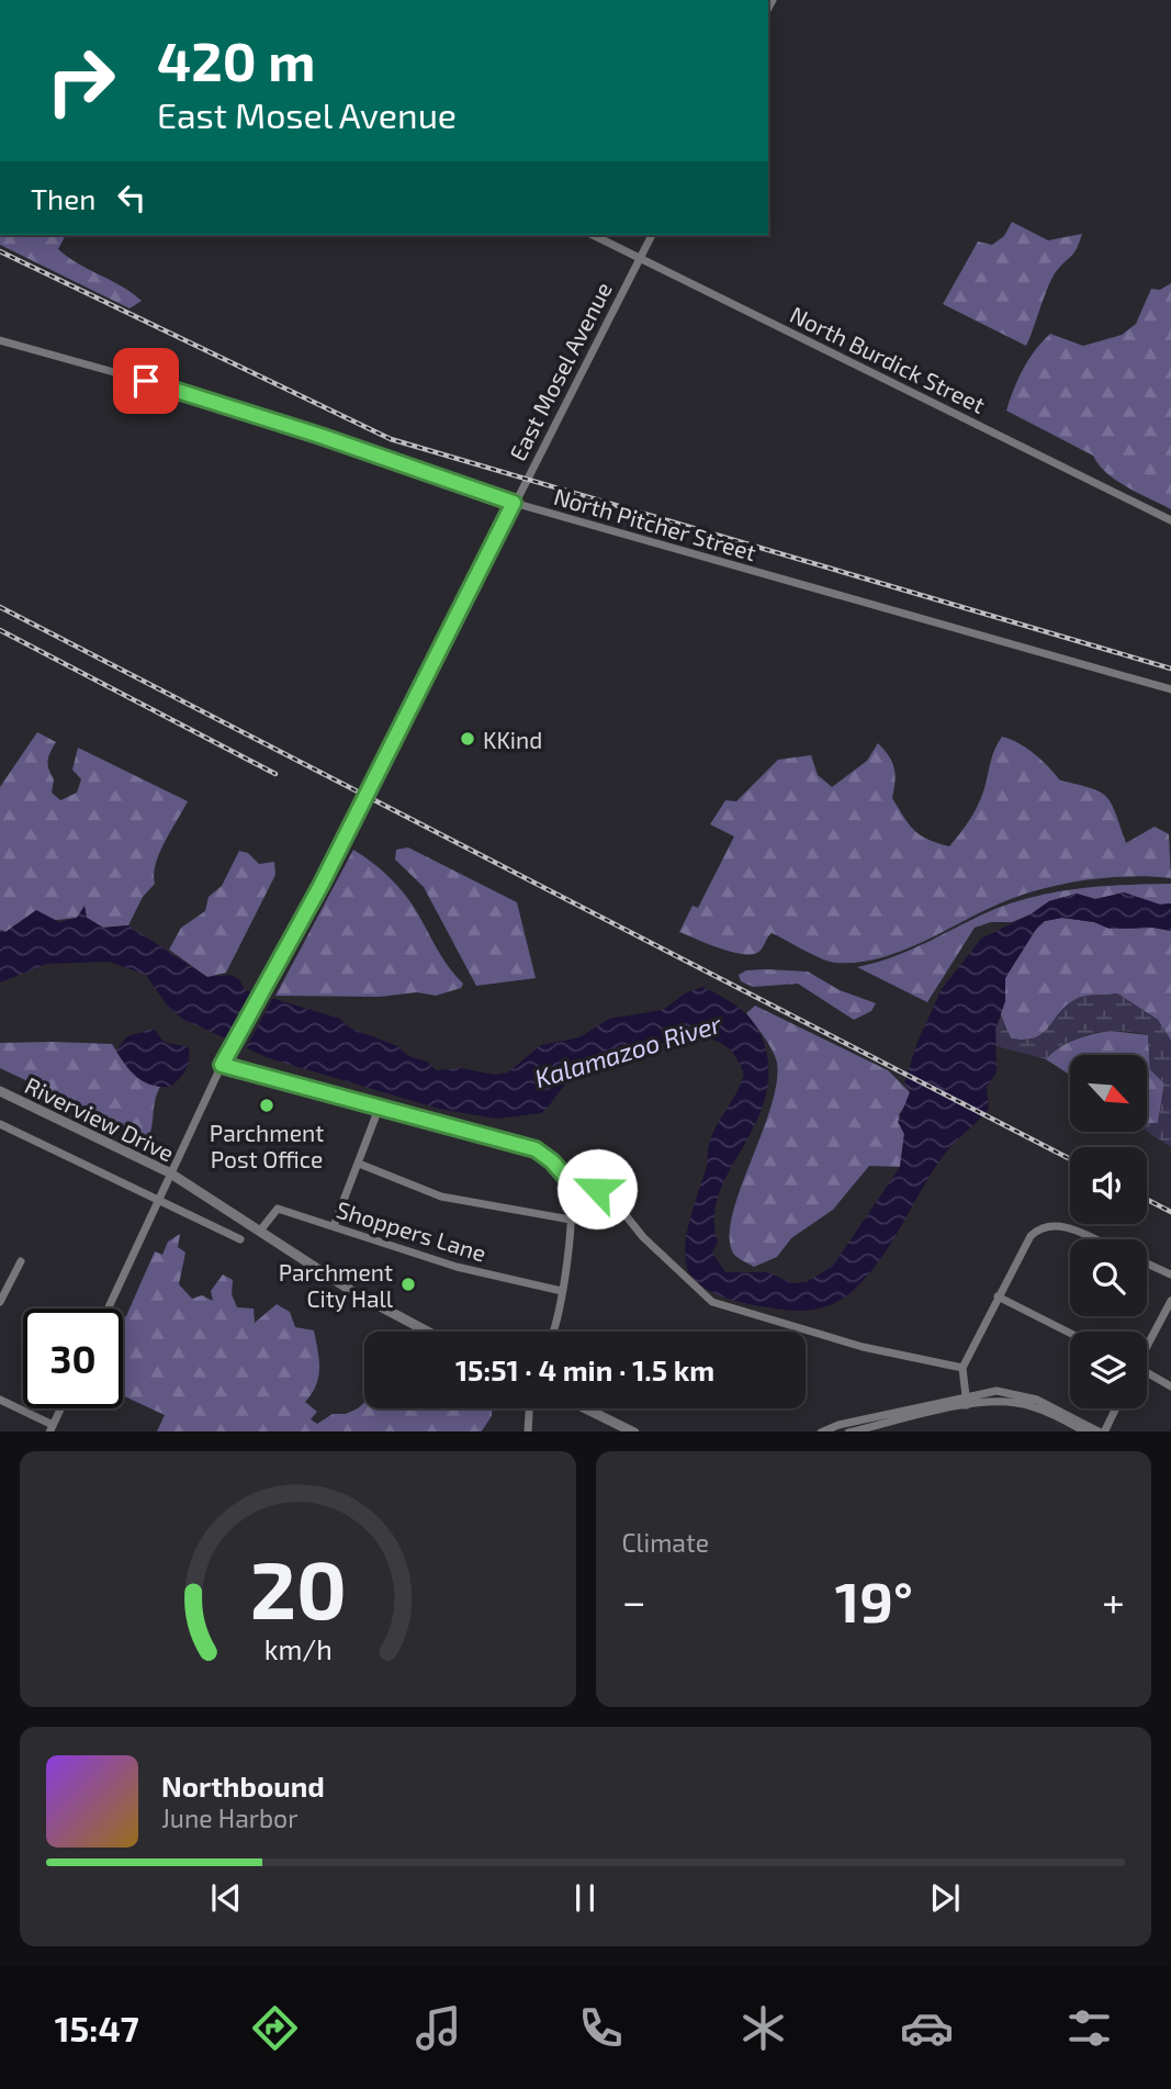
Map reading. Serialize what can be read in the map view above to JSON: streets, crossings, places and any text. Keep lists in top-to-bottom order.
{
  "streets": {
    "street": [
      "North Burdick Street",
      "East Mosel Avenue",
      "North Pitcher Street",
      "Riverview Drive",
      "Shoppers Lane"
    ]
  },
  "crossings": [
    ["North Burdick Street", "East Mosel Avenue"],
    ["East Mosel Avenue", "North Pitcher Street"],
    ["East Mosel Avenue", "Riverview Drive"],
    ["Riverview Drive", "Shoppers Lane"]
  ],
  "water": ["Kalamazoo River"],
  "places": ["KKind", "Parchment Post Office", "Parchment City Hall"],
  "north": "bottom right",
  "page": {
    "turn": ["420 m", "East Mosel Avenue"],
    "then": "Then",
    "limit": "30",
    "trip": "15:51 · 4 min · 1.5 km",
    "tile": "Climate",
    "heat": ["−", "19°", "+"],
    "song": ["Northbound", "June Harbor"],
    "tabs": "15:47",
    "gauge": ["20", "km/h"]
  }
}
